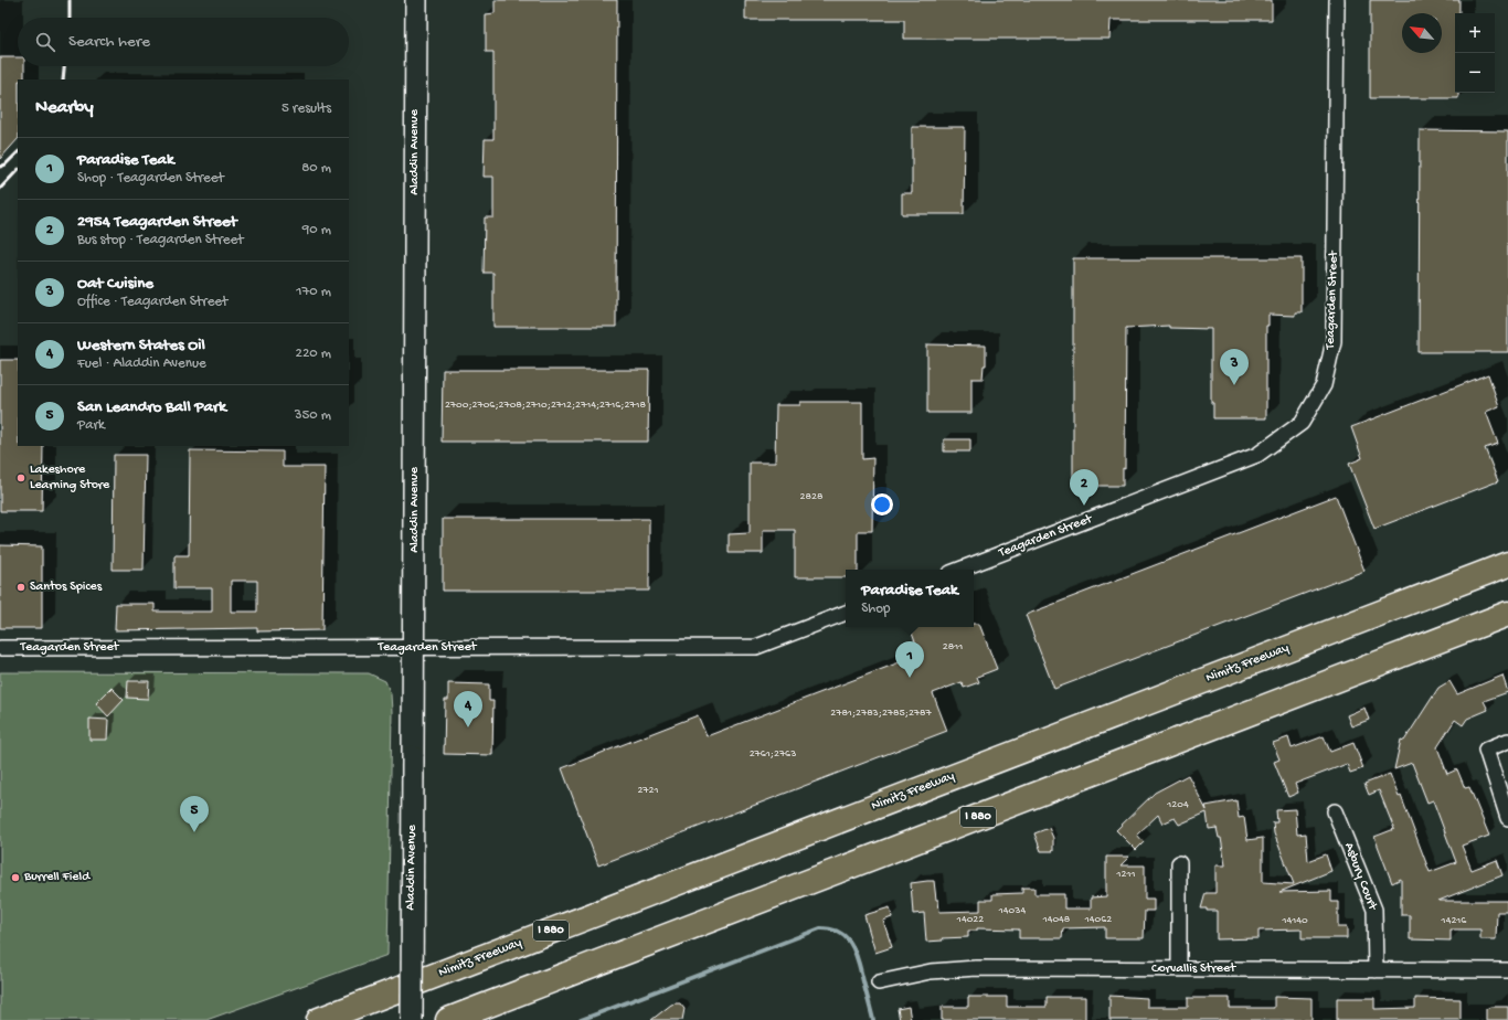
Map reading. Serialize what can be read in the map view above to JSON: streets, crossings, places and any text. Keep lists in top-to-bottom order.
{
  "streets": {
    "highway": ["Nimitz Freeway", "I 880"],
    "street": [
      "Aladdin Avenue",
      "Teagarden Street",
      "Asbury Court",
      "Corvallis Street"
    ]
  },
  "crossings": [
    ["Aladdin Avenue", "Teagarden Street"],
    ["Asbury Court", "Corvallis Street"]
  ],
  "places": ["Lakeshore Learning Store", "Santos Spices", "Burrell Field"],
  "house_numbers": [
    "2700;2706;2708;2710;2712;2714;2716;2718",
    "2828",
    "2811",
    "2781;2783;2785;2787",
    "2761;2763",
    "2721",
    "1204",
    "1211",
    "14034",
    "14022",
    "14048",
    "14062",
    "14140",
    "14216"
  ],
  "north": "top left",
  "page": {
    "map_buttons": ["+", "−"],
    "search": "Search here",
    "heading": ["Nearby", "5 results"],
    "list": [
      {
        "mark": "1",
        "name": "Paradise Teak",
        "note": "Shop · Teagarden Street",
        "value": "80 m"
      },
      {
        "mark": "2",
        "name": "2954 Teagarden Street",
        "note": "Bus stop · Teagarden Street",
        "value": "90 m"
      },
      {
        "mark": "3",
        "name": "Oat Cuisine",
        "note": "Office · Teagarden Street",
        "value": "170 m"
      },
      {
        "mark": "4",
        "name": "Western States Oil",
        "note": "Fuel · Aladdin Avenue",
        "value": "220 m"
      },
      {
        "mark": "5",
        "name": "San Leandro Ball Park",
        "note": "Park",
        "value": "350 m"
      }
    ],
    "pins": [
      "3",
      "2",
      "1",
      "4",
      "5"
    ],
    "popup": ["Paradise Teak", "Shop"]
  }
}
